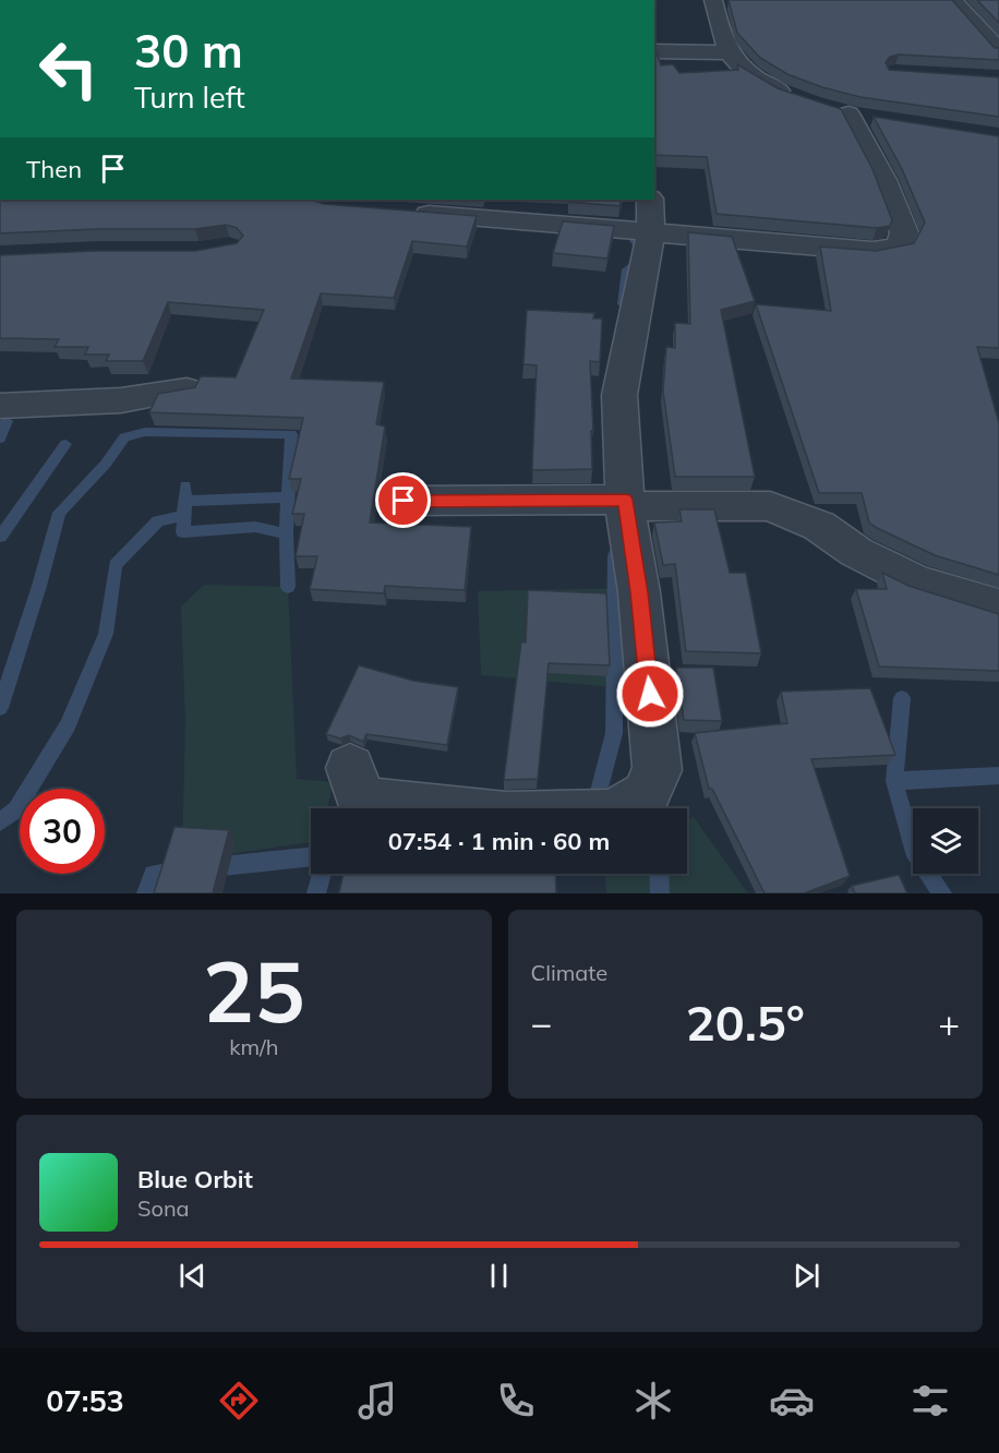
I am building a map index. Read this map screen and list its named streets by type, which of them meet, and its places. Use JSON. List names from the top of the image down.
{
  "page": {
    "turn": ["30 m", "Turn left"],
    "then": "Then",
    "limit": "30",
    "trip": "07:54 · 1 min · 60 m",
    "tile": [
      ["25", "km/h"],
      "Climate"
    ],
    "heat": ["−", "20.5°", "+"],
    "song": ["Blue Orbit", "Sona"],
    "tabs": "07:53"
  }
}
